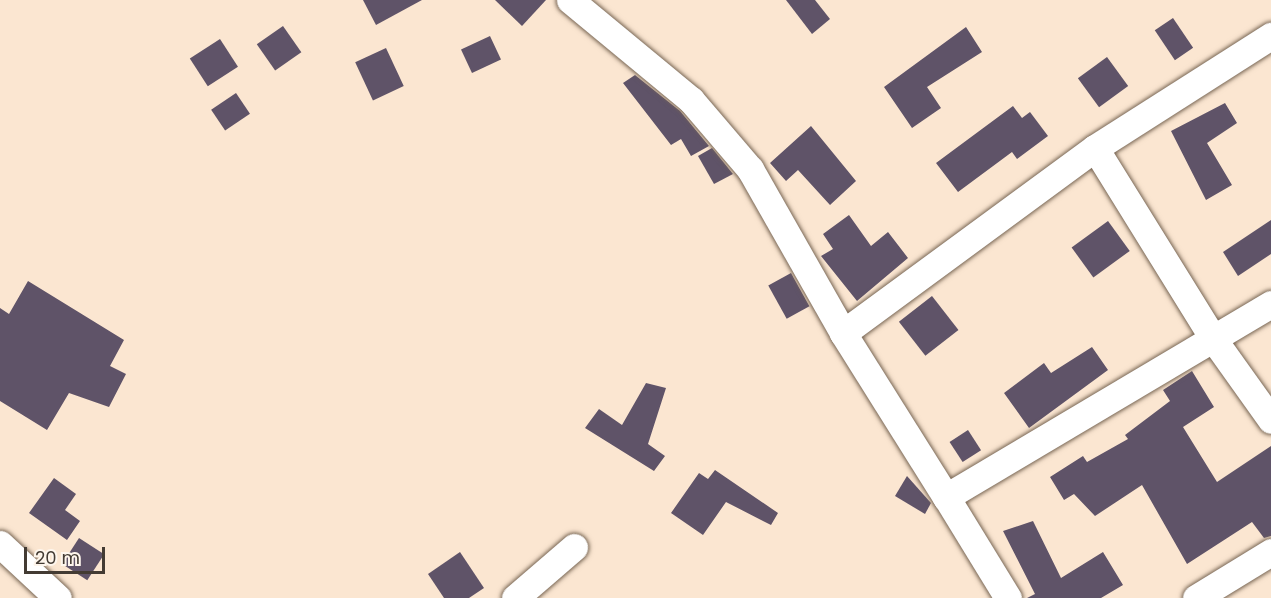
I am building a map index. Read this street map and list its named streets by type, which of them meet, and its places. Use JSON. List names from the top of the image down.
{
  "scale_bar": "20 m"
}
